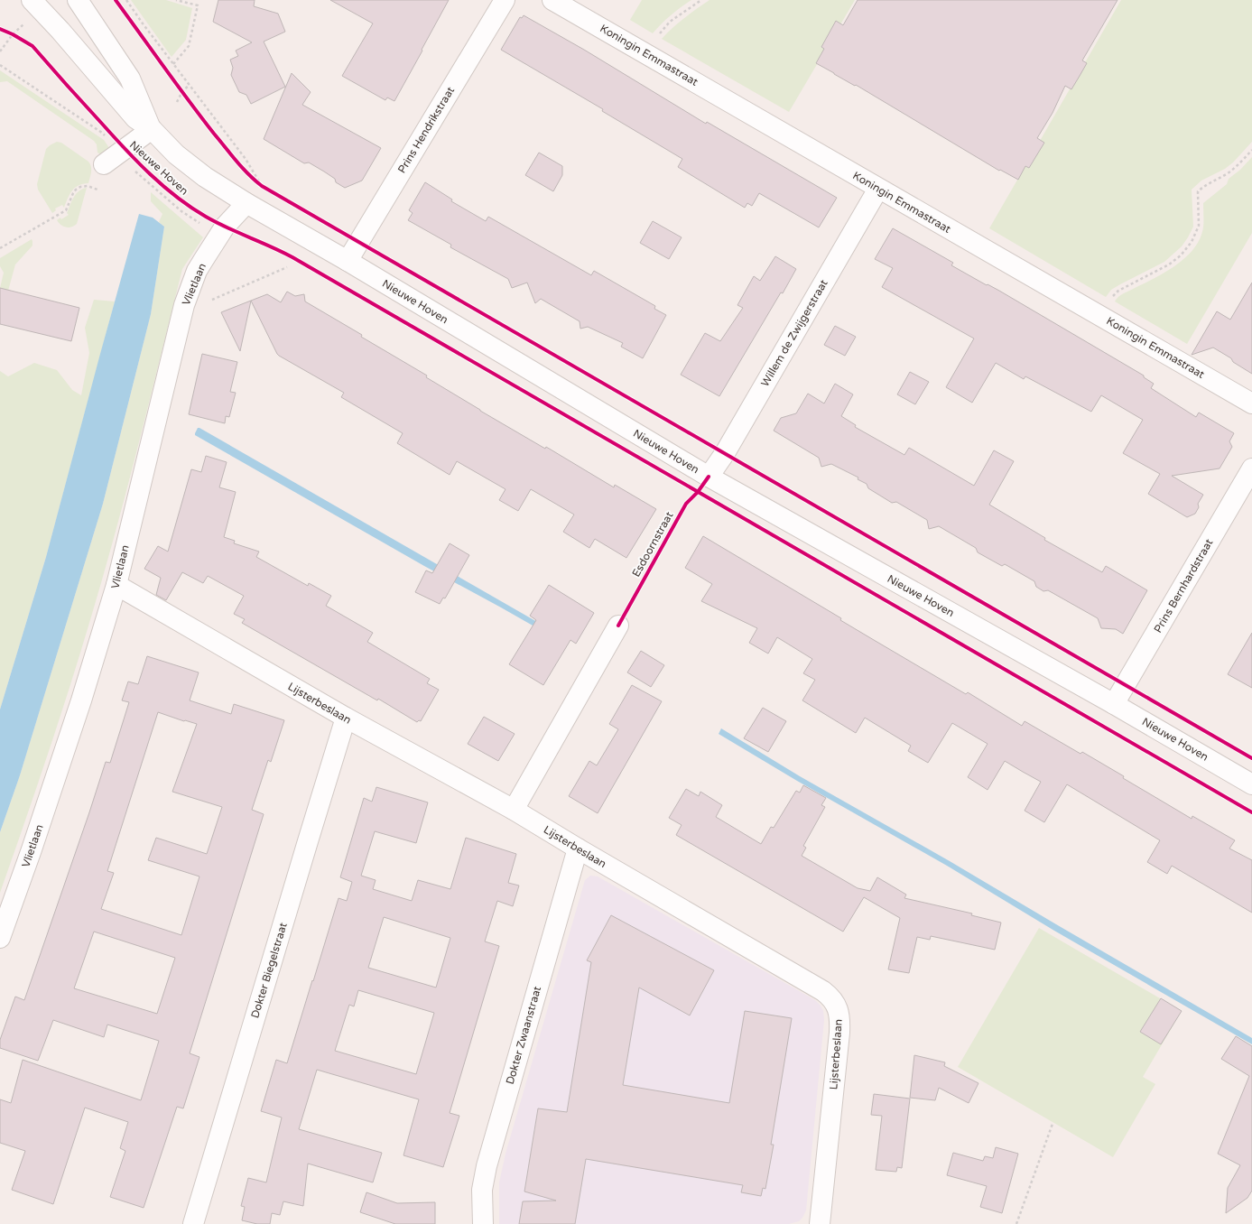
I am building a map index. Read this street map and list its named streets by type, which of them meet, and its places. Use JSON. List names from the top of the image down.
{
  "streets": {
    "street": [
      "Koningin Emmastraat",
      "Prins Hendrikstraat",
      "Nieuwe Hoven",
      "Vlietlaan",
      "Willem de Zwijgerstraat",
      "Prins Bernhardstraat",
      "Lijsterbeslaan",
      "Dokter Biegelstraat",
      "Dokter Zwaanstraat"
    ],
    "cycle path": ["Esdoornstraat"]
  },
  "crossings": [
    ["Koningin Emmastraat", "Willem de Zwijgerstraat"],
    ["Prins Hendrikstraat", "Nieuwe Hoven"],
    ["Nieuwe Hoven", "Vlietlaan"],
    ["Nieuwe Hoven", "Willem de Zwijgerstraat"],
    ["Nieuwe Hoven", "Prins Bernhardstraat"],
    ["Vlietlaan", "Lijsterbeslaan"],
    ["Lijsterbeslaan", "Dokter Biegelstraat"],
    ["Lijsterbeslaan", "Dokter Zwaanstraat"]
  ]
}
